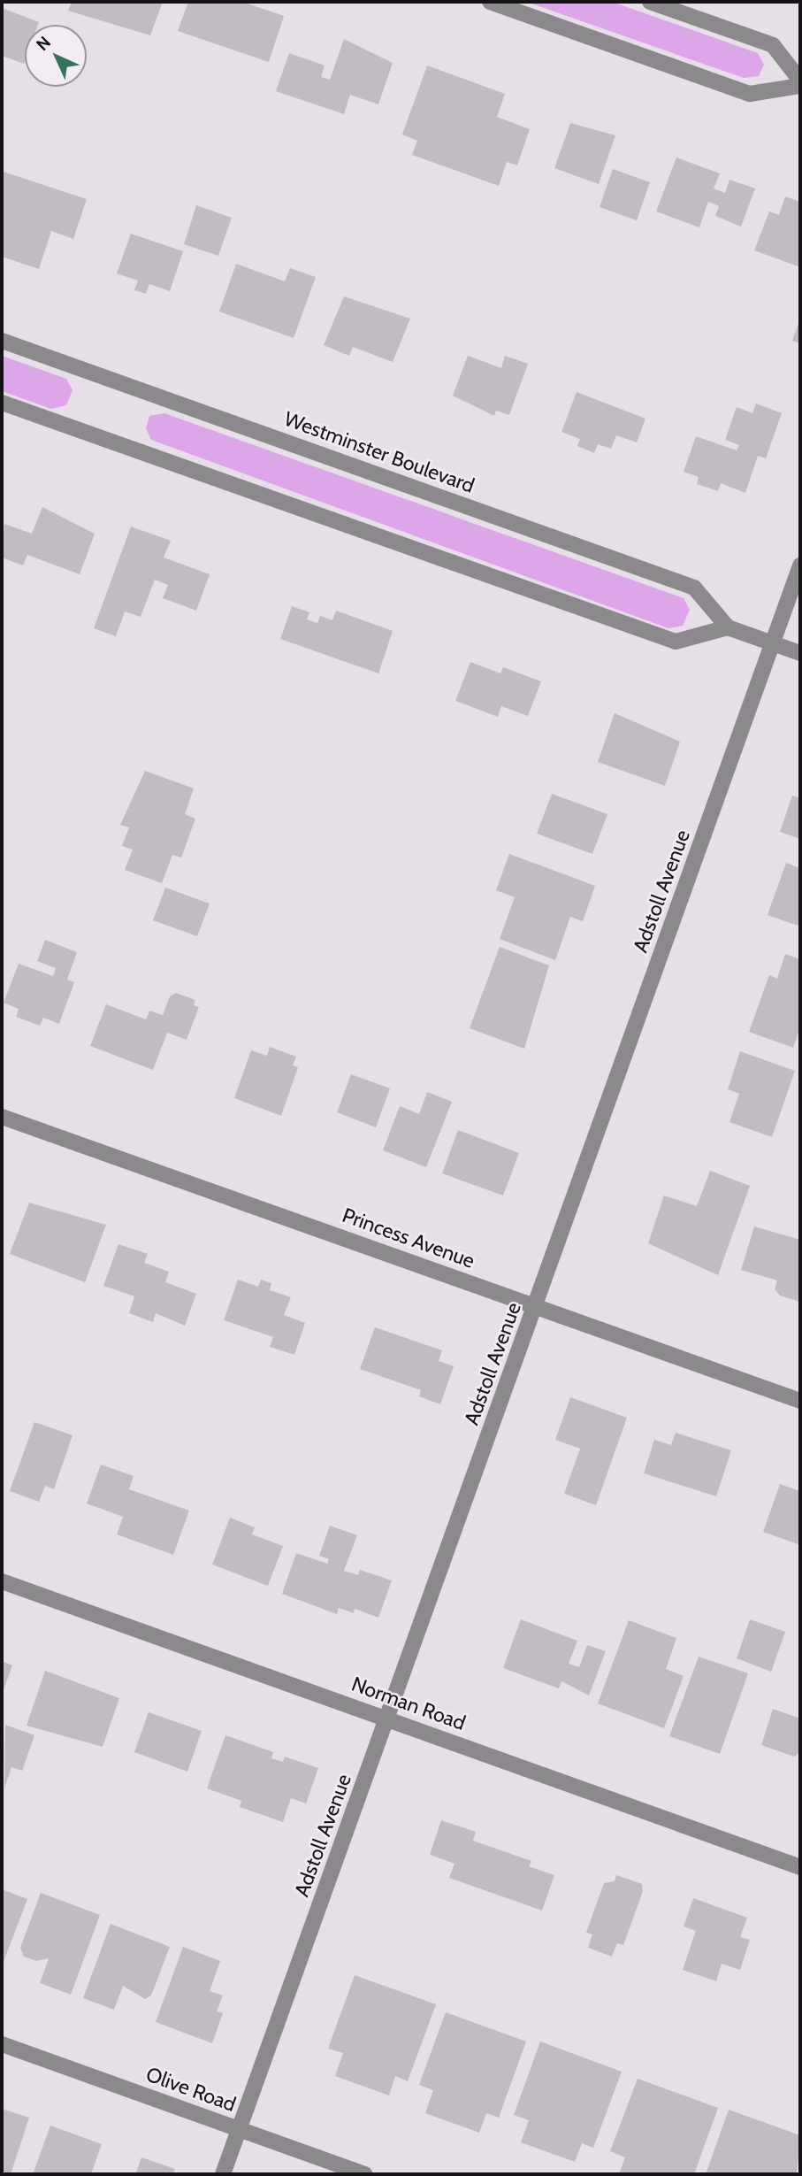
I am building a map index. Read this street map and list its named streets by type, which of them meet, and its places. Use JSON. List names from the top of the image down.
{
  "streets": {
    "street": [
      "Westminster Boulevard",
      "Adstoll Avenue",
      "Princess Avenue",
      "Norman Road",
      "Olive Road"
    ]
  },
  "crossings": [
    ["Adstoll Avenue", "Princess Avenue"],
    ["Adstoll Avenue", "Norman Road"],
    ["Adstoll Avenue", "Olive Road"]
  ],
  "north": "top left"
}
